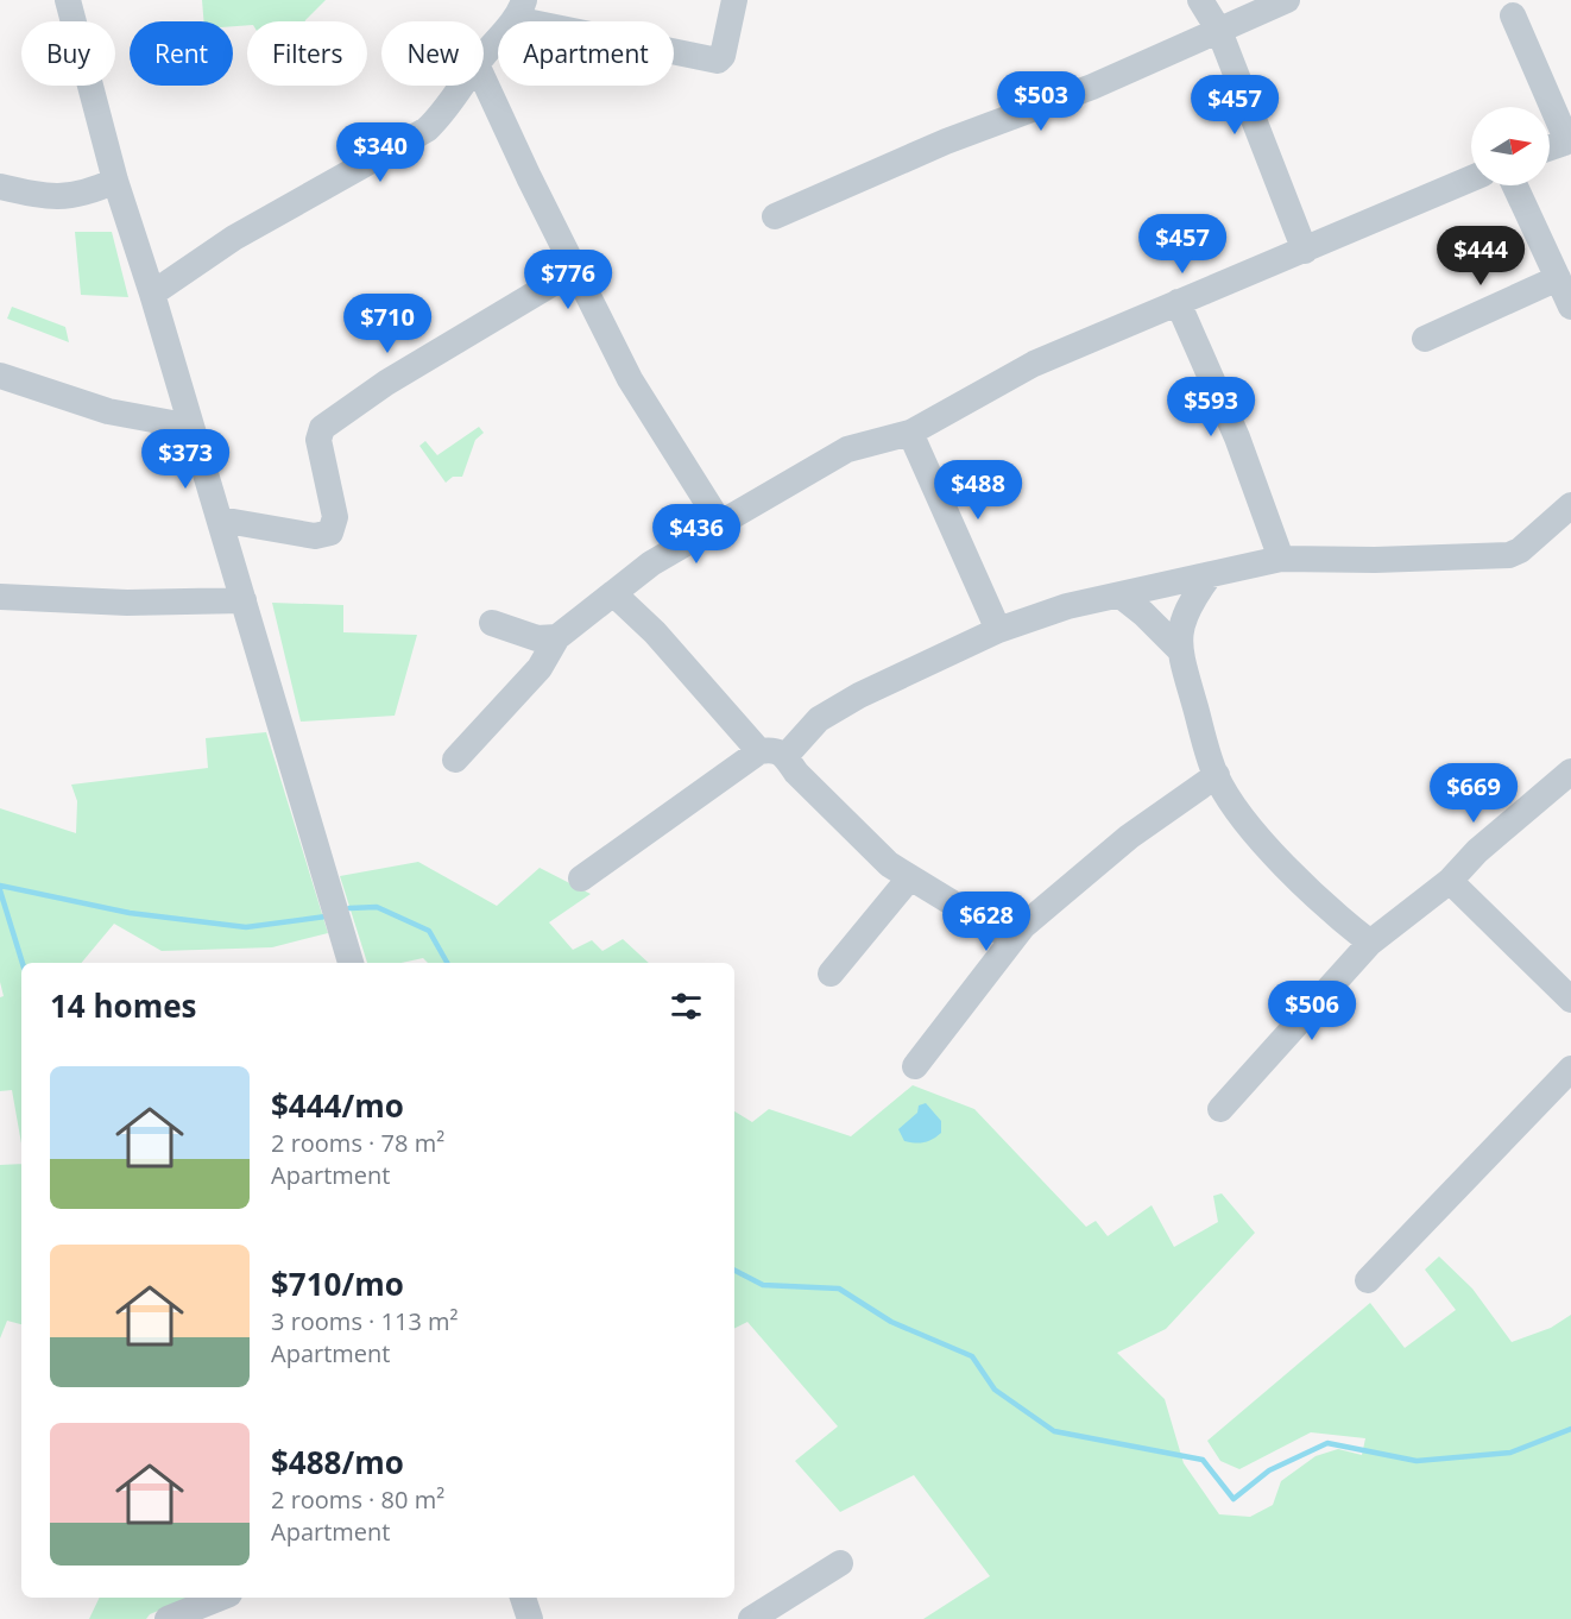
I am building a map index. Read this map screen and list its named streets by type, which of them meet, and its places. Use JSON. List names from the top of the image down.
{
  "north": "right",
  "page": {
    "chip": [
      "Buy",
      "Rent",
      "Filters",
      "New",
      "Apartment"
    ],
    "price": [
      "$503",
      "$457",
      "$340",
      "$457",
      "$444",
      "$776",
      "$710",
      "$593",
      "$373",
      "$488",
      "$436",
      "$669",
      "$628",
      "$506"
    ],
    "heading": "14 homes",
    "list": [
      {
        "name": "$444/mo",
        "note": "2 rooms · 78 m² · Apartment"
      },
      {
        "name": "$710/mo",
        "note": "3 rooms · 113 m² · Apartment"
      },
      {
        "name": "$488/mo",
        "note": "2 rooms · 80 m² · Apartment"
      }
    ]
  }
}
